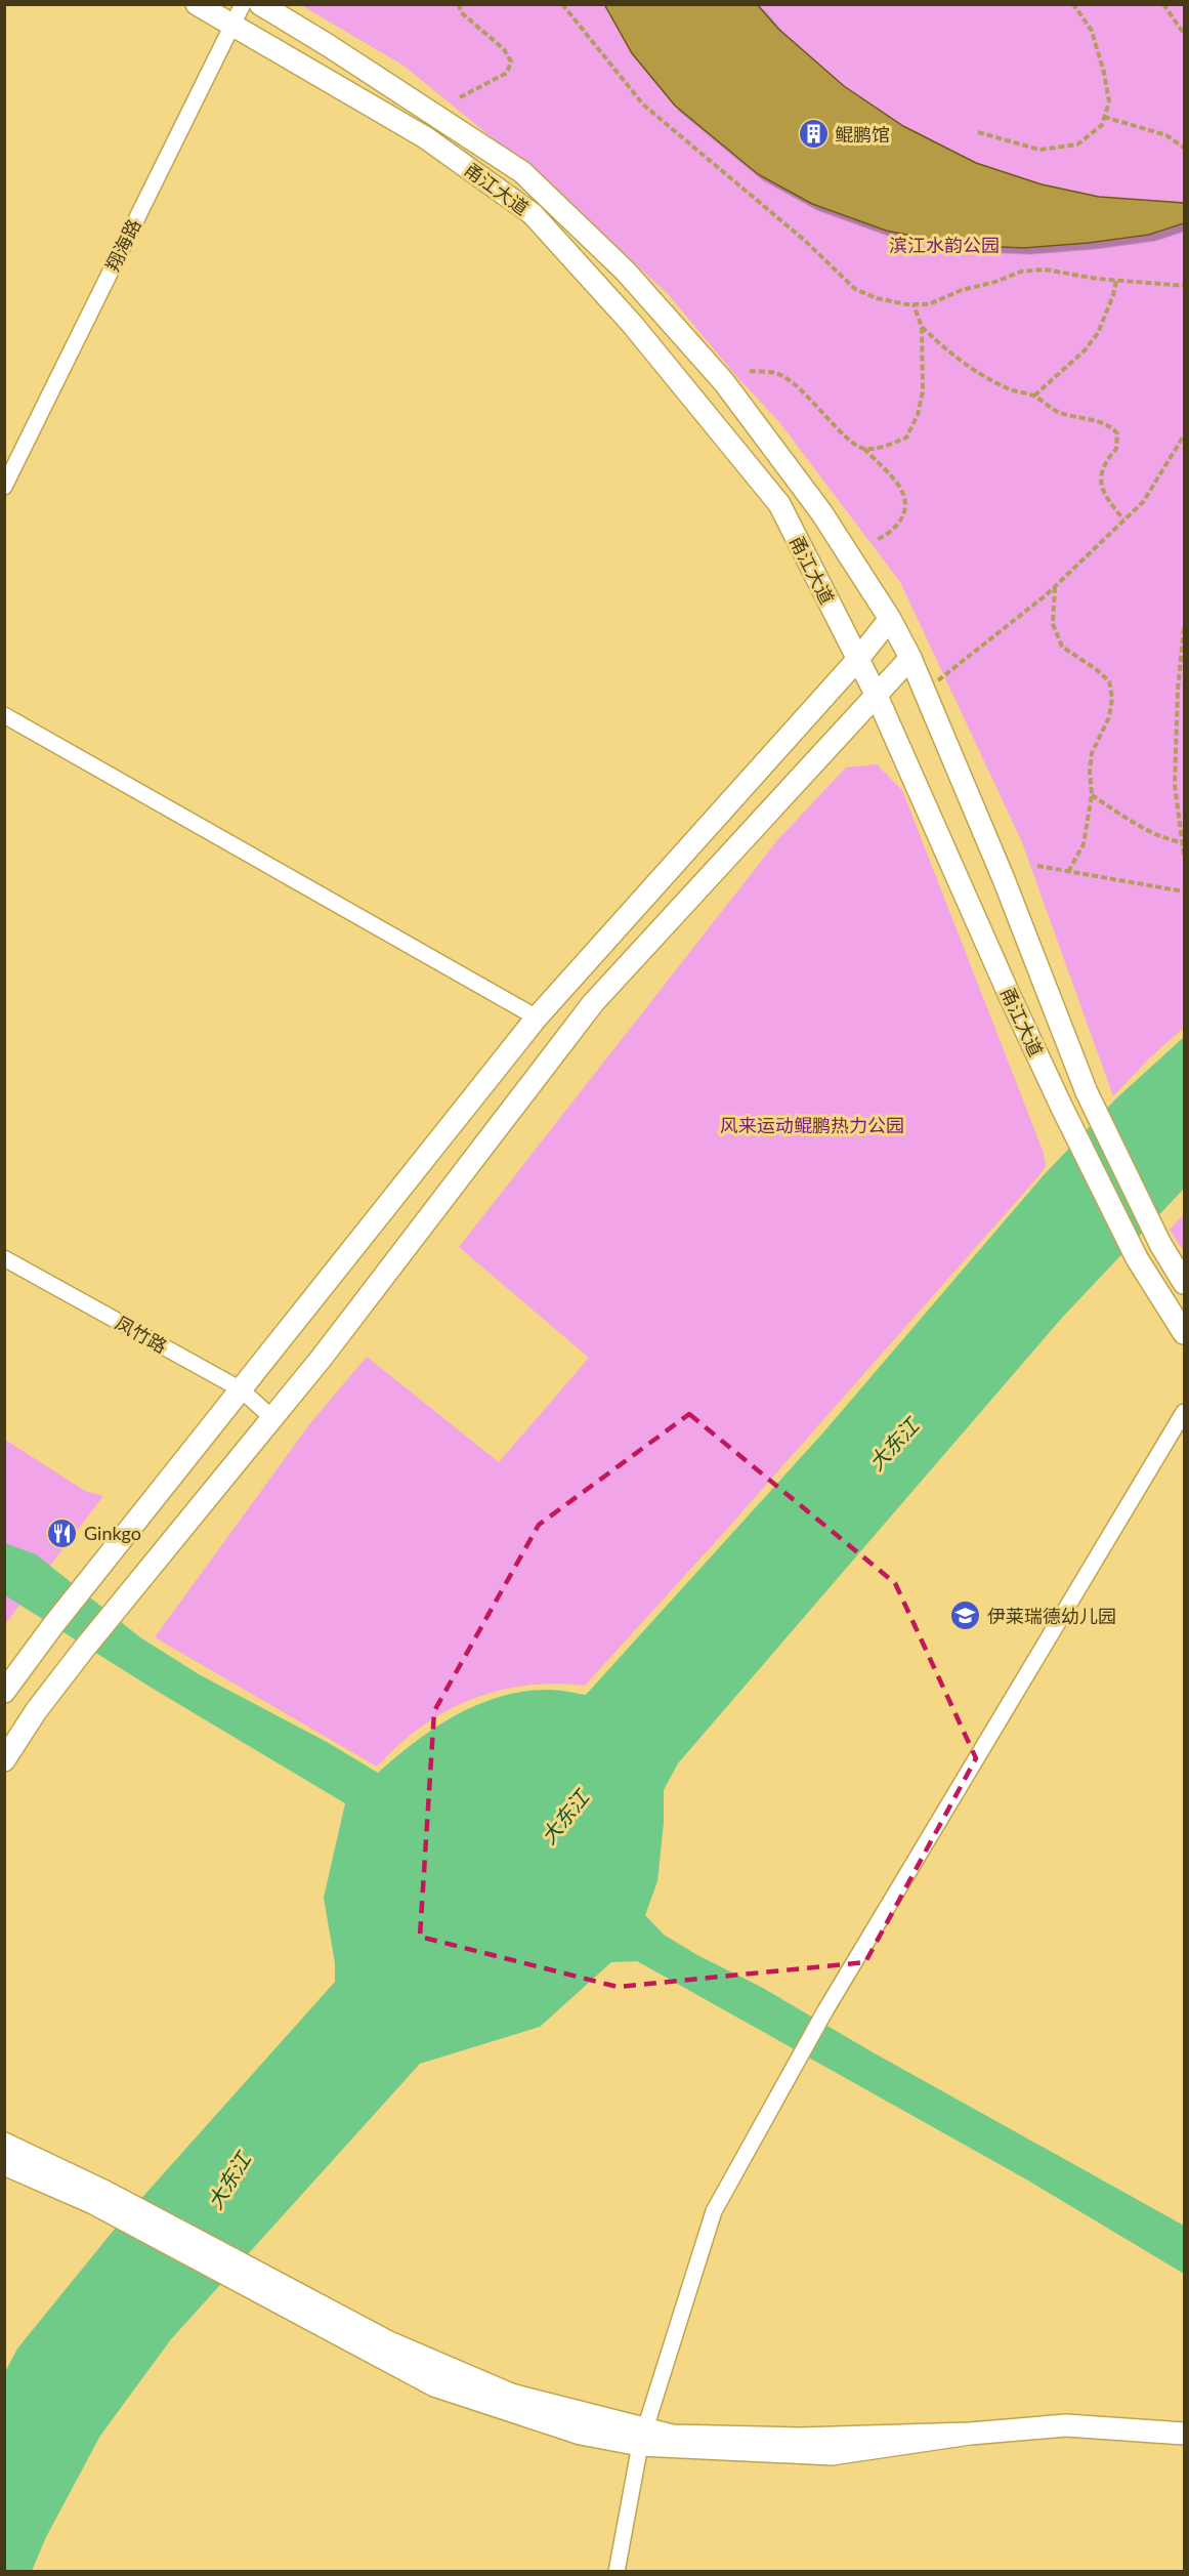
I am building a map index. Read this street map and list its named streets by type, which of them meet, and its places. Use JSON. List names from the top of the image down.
{
  "streets": {
    "street": ["甬江大道", "翔海路", "凤竹路"]
  },
  "crossings": [
    ["甬江大道", "翔海路"]
  ],
  "water": ["大东江"],
  "parks": ["滨江水韵公园", "风来运动鲲鹏热力公园"],
  "places": {
    "building": ["鲲鹏馆"],
    "restaurant": ["Ginkgo"],
    "school or university": ["伊莱瑞德幼儿园"]
  }
}
